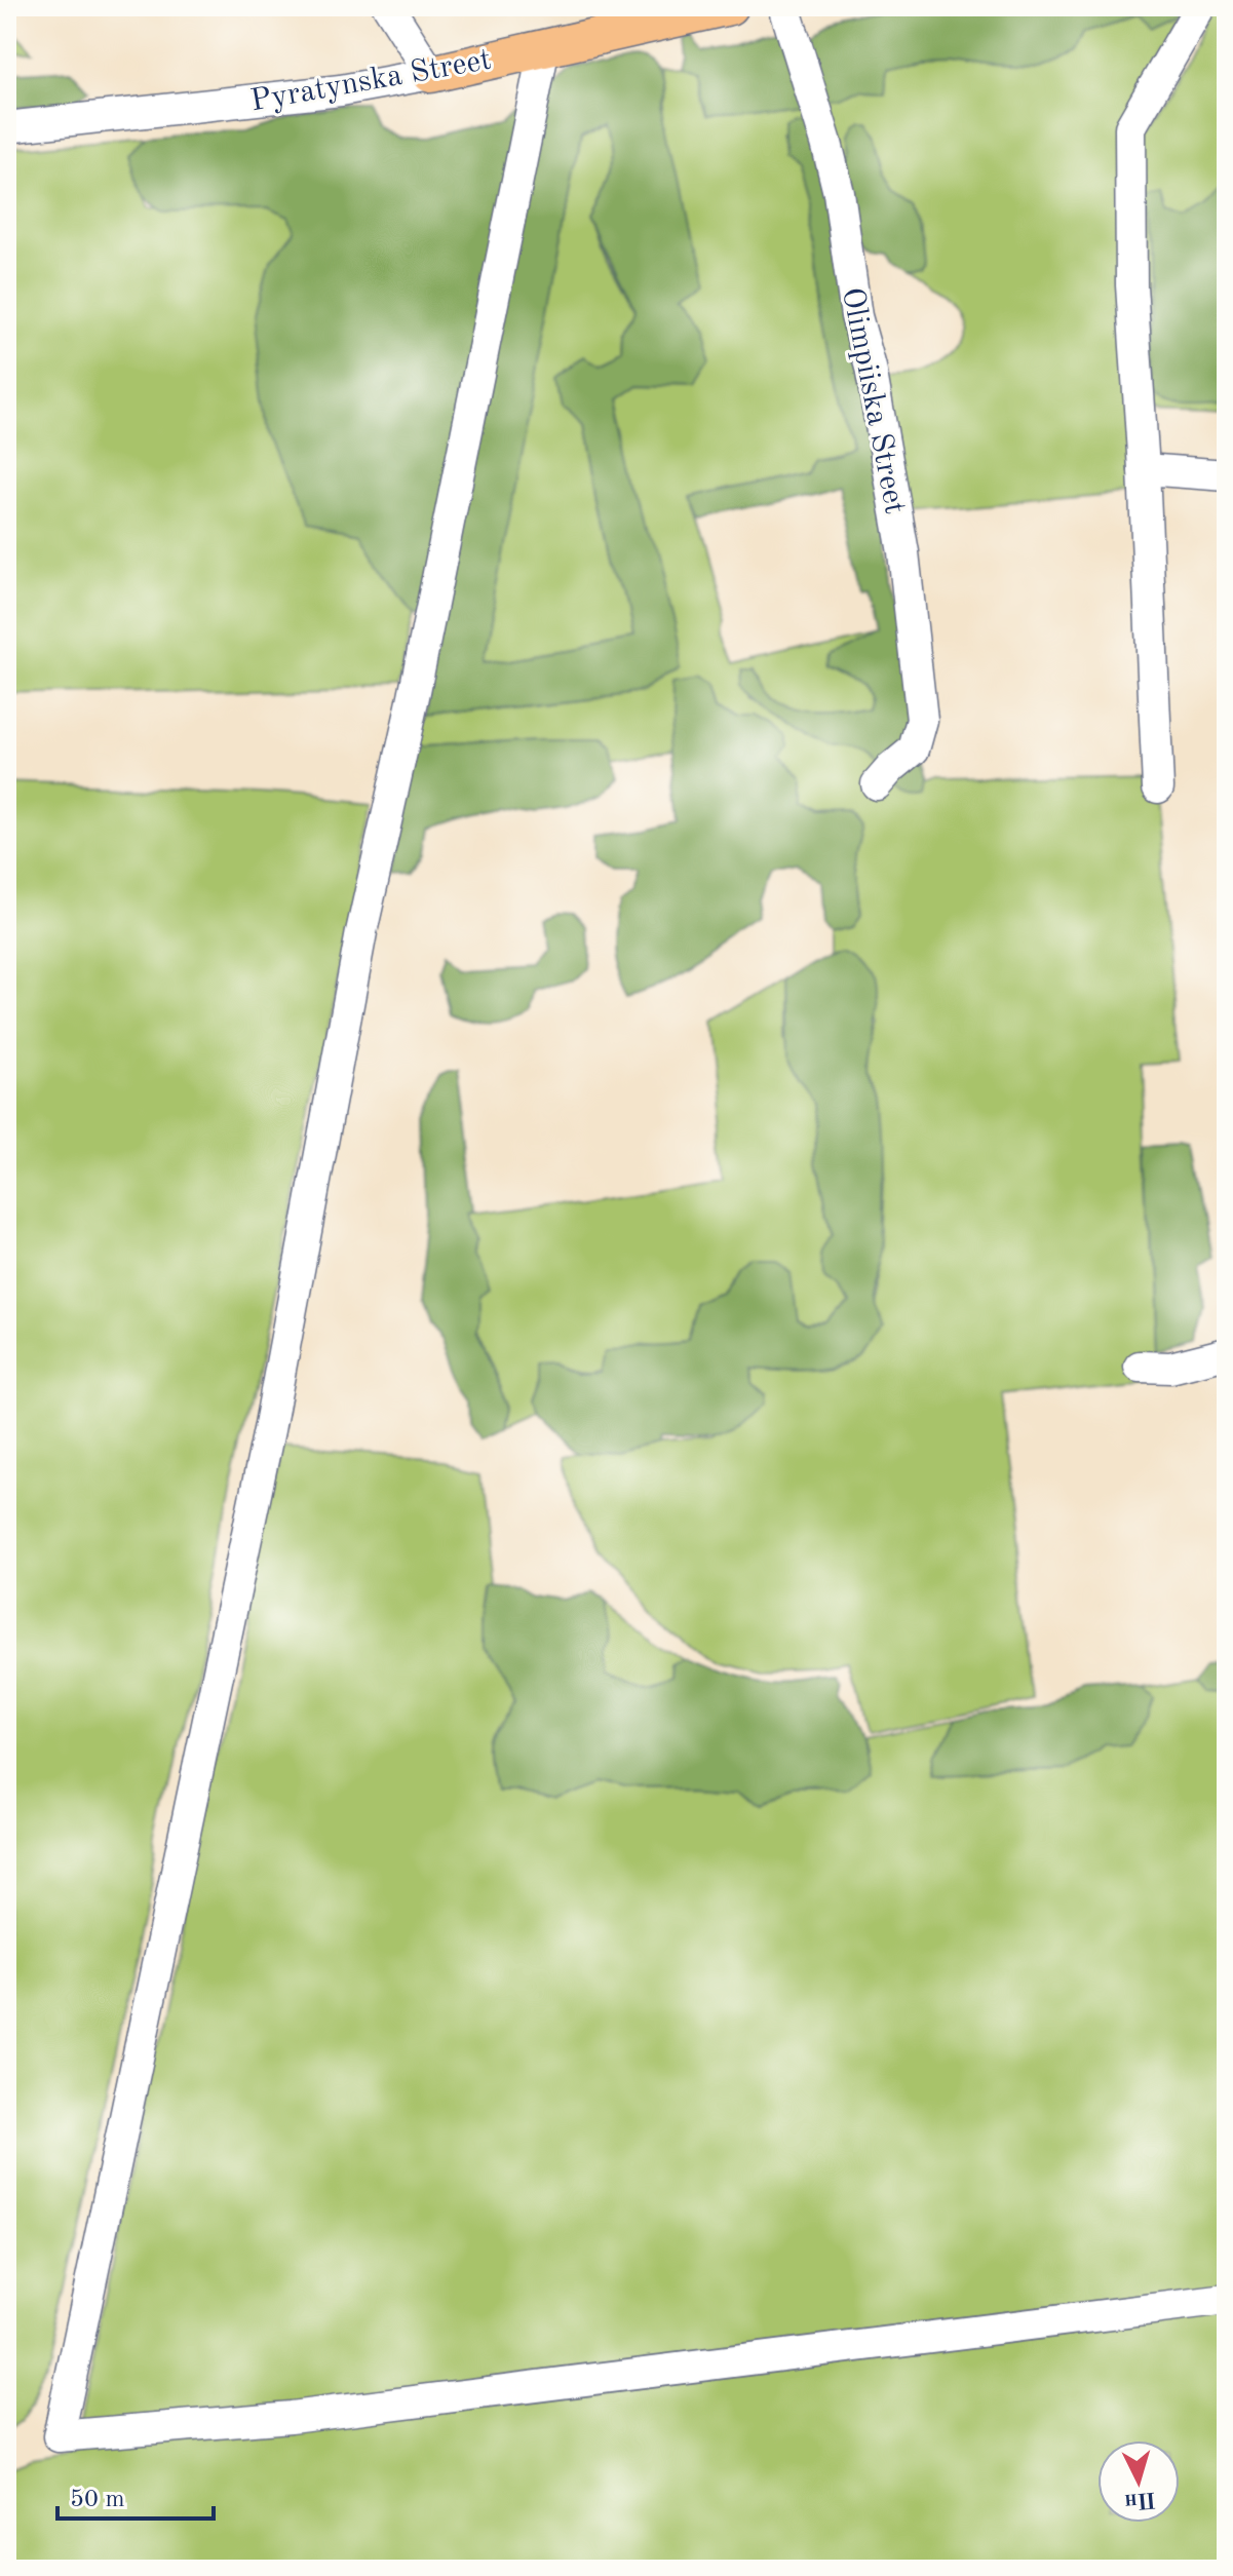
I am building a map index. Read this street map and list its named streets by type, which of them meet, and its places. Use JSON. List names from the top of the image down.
{
  "streets": {
    "main road": ["Pyratynska Street"],
    "street": ["Olimpiiska Street"]
  },
  "scale_bar": "50 m",
  "north": "bottom"
}
